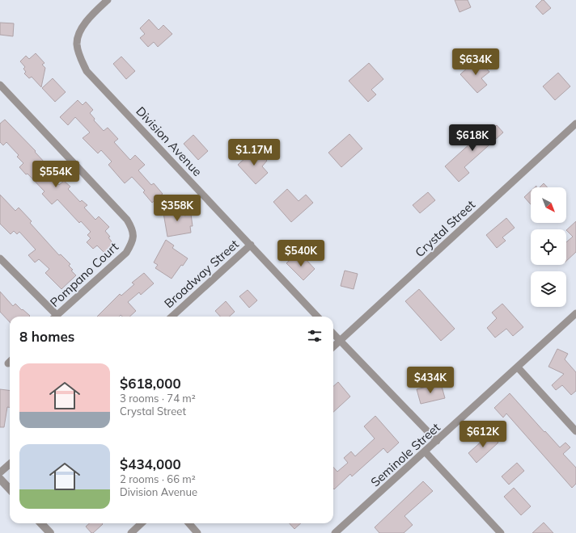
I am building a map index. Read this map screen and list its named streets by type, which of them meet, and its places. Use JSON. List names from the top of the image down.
{
  "streets": {
    "street": [
      "Division Avenue",
      "Crystal Street",
      "Broadway Street",
      "Pompano Court",
      "Seminole Street"
    ]
  },
  "crossings": [
    ["Division Avenue", "Broadway Street"]
  ],
  "north": "bottom right",
  "page": {
    "price": [
      "$634K",
      "$618K",
      "$1.17M",
      "$554K",
      "$358K",
      "$540K",
      "$434K",
      "$612K"
    ],
    "heading": "8 homes",
    "list": [
      {
        "name": "$618,000",
        "note": "3 rooms · 74 m² · Crystal Street"
      },
      {
        "name": "$434,000",
        "note": "2 rooms · 66 m² · Division Avenue"
      }
    ]
  }
}
